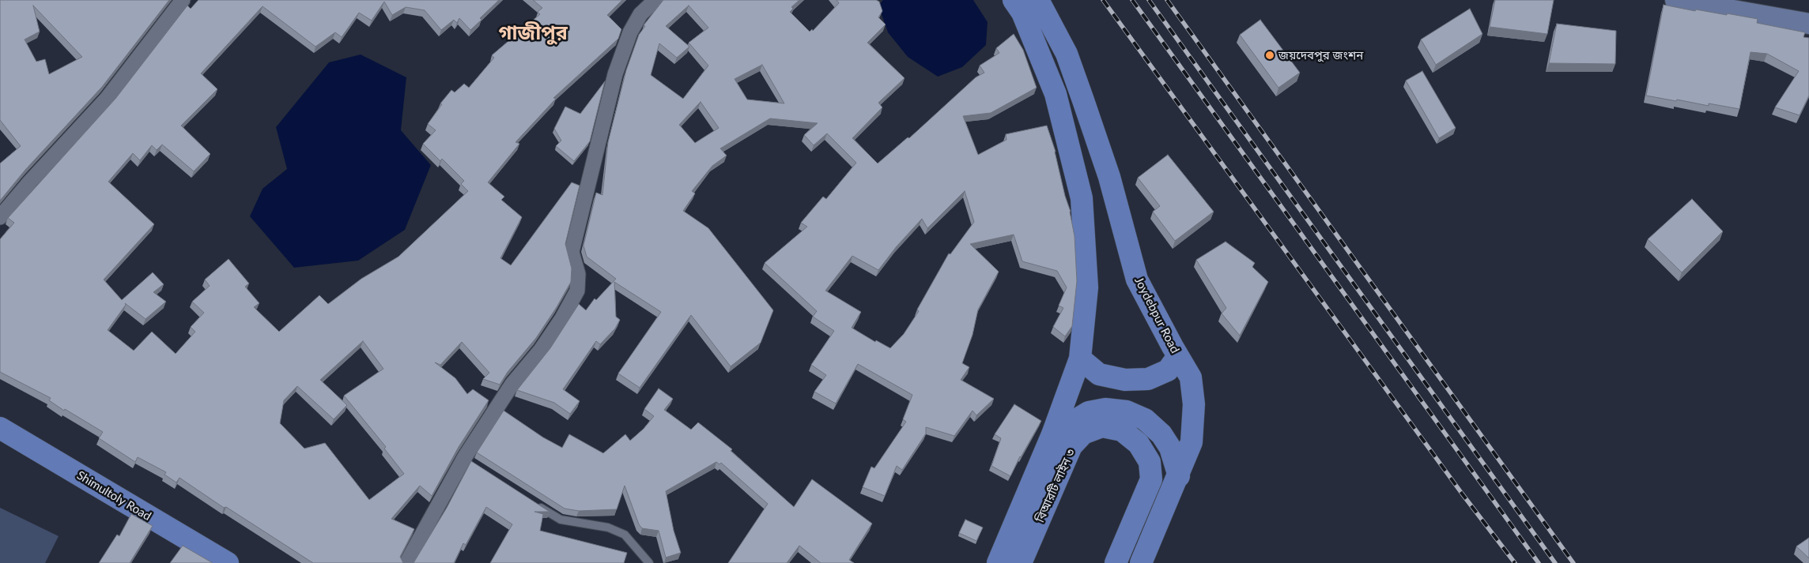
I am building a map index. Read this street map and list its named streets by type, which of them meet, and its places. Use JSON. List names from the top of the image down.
{
  "streets": {
    "main road": ["Joydebpur Road", "বিআরটি লাইন ৩", "Shimultoly Road"]
  },
  "districts": ["গাজীপুর"],
  "places": ["জয়দেবপুর জংশন"]
}
